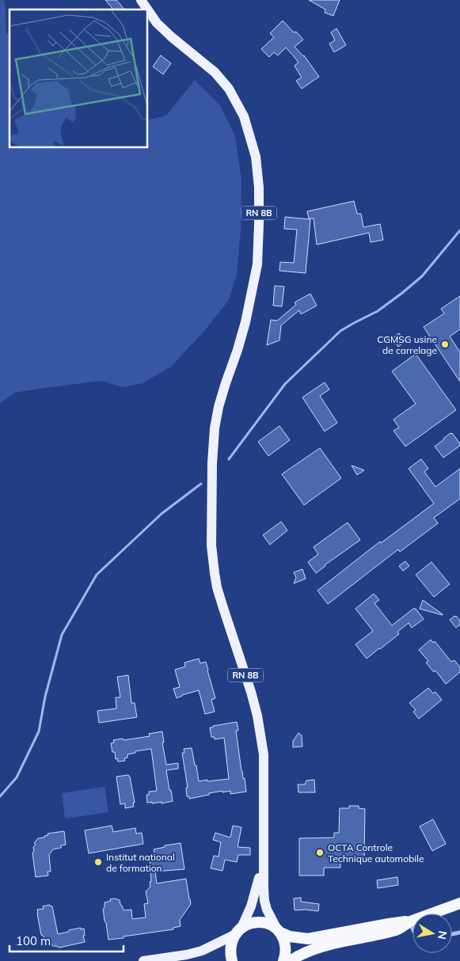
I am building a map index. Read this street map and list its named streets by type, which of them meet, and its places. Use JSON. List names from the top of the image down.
{
  "streets": {
    "main road": ["RN 8B"]
  },
  "places": ["CGMSG usine de carrelage", "OCTA Controle Technique automobile", "Institut national de formation"],
  "scale_bar": "100 m",
  "north": "right"
}
